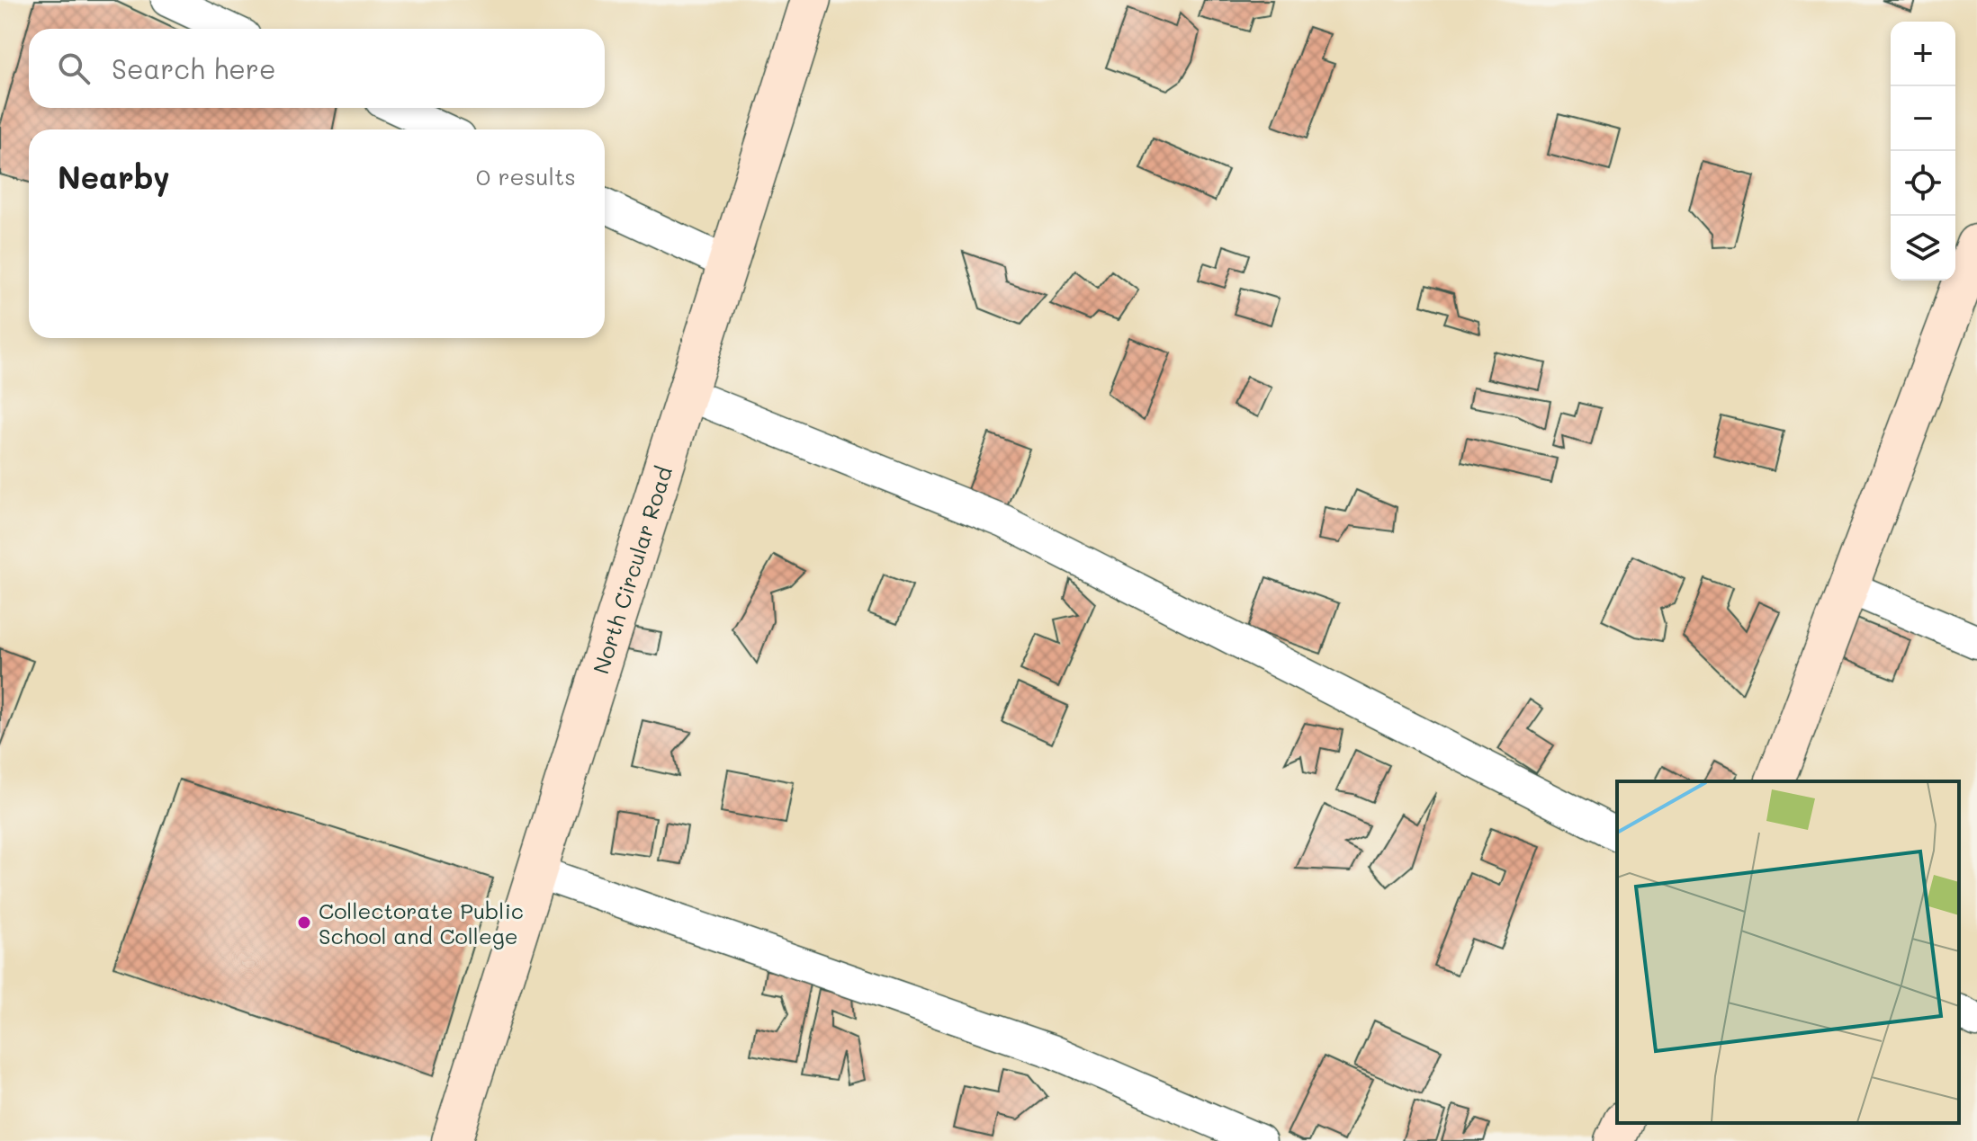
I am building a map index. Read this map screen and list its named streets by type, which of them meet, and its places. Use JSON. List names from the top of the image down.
{
  "streets": {
    "street": ["North Circular Road"]
  },
  "places": ["Collectorate Public School and College"],
  "page": {
    "map_buttons": ["+", "−"],
    "search": "Search here",
    "heading": ["Nearby", "0 results"]
  }
}
